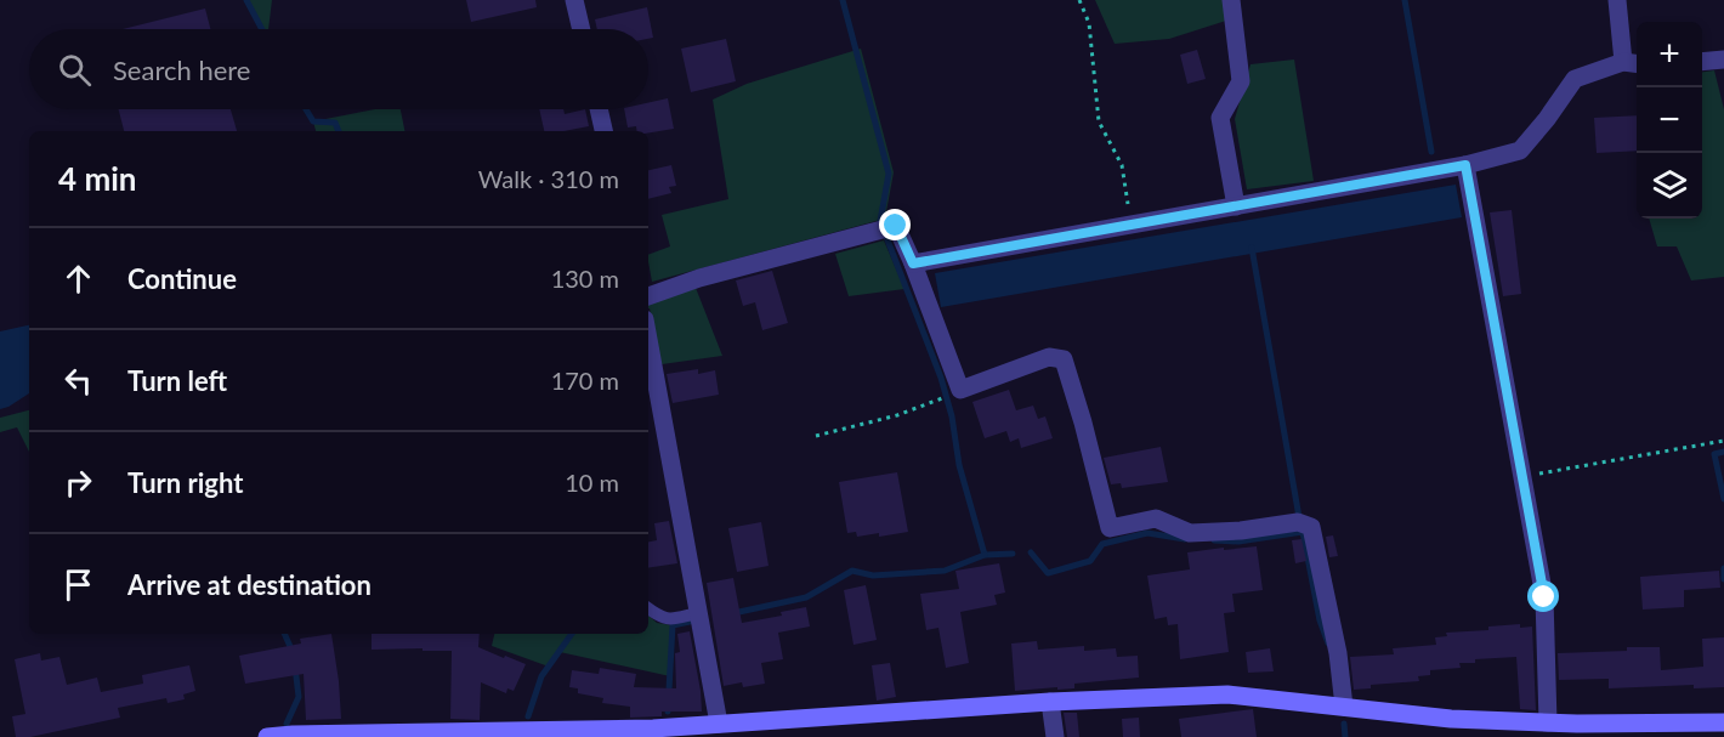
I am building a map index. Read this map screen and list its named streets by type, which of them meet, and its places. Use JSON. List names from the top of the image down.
{
  "page": {
    "map_buttons": ["+", "−"],
    "search": "Search here",
    "heading": ["4 min", "Walk · 310 m"],
    "list": [
      ["Continue", "130 m"],
      ["Turn left", "170 m"],
      ["Turn right", "10 m"],
      "Arrive at destination"
    ]
  }
}
